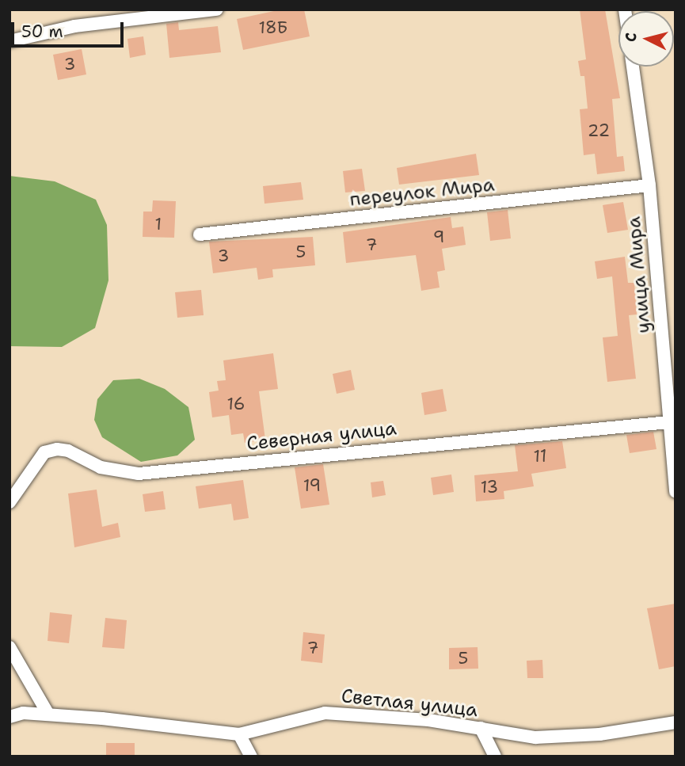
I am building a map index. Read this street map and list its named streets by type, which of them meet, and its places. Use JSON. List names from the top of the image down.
{
  "streets": {
    "street": [
      "переулок Мира",
      "улица Мира",
      "Северная улица",
      "Светлая улица"
    ]
  },
  "crossings": [
    ["переулок Мира", "улица Мира"],
    ["улица Мира", "Северная улица"]
  ],
  "house_numbers": [
    "18Б",
    "3",
    "22",
    "1",
    "9",
    "7",
    "5",
    "3",
    "16",
    "11",
    "19",
    "13",
    "7",
    "5"
  ],
  "scale_bar": "50 m",
  "north": "left"
}
